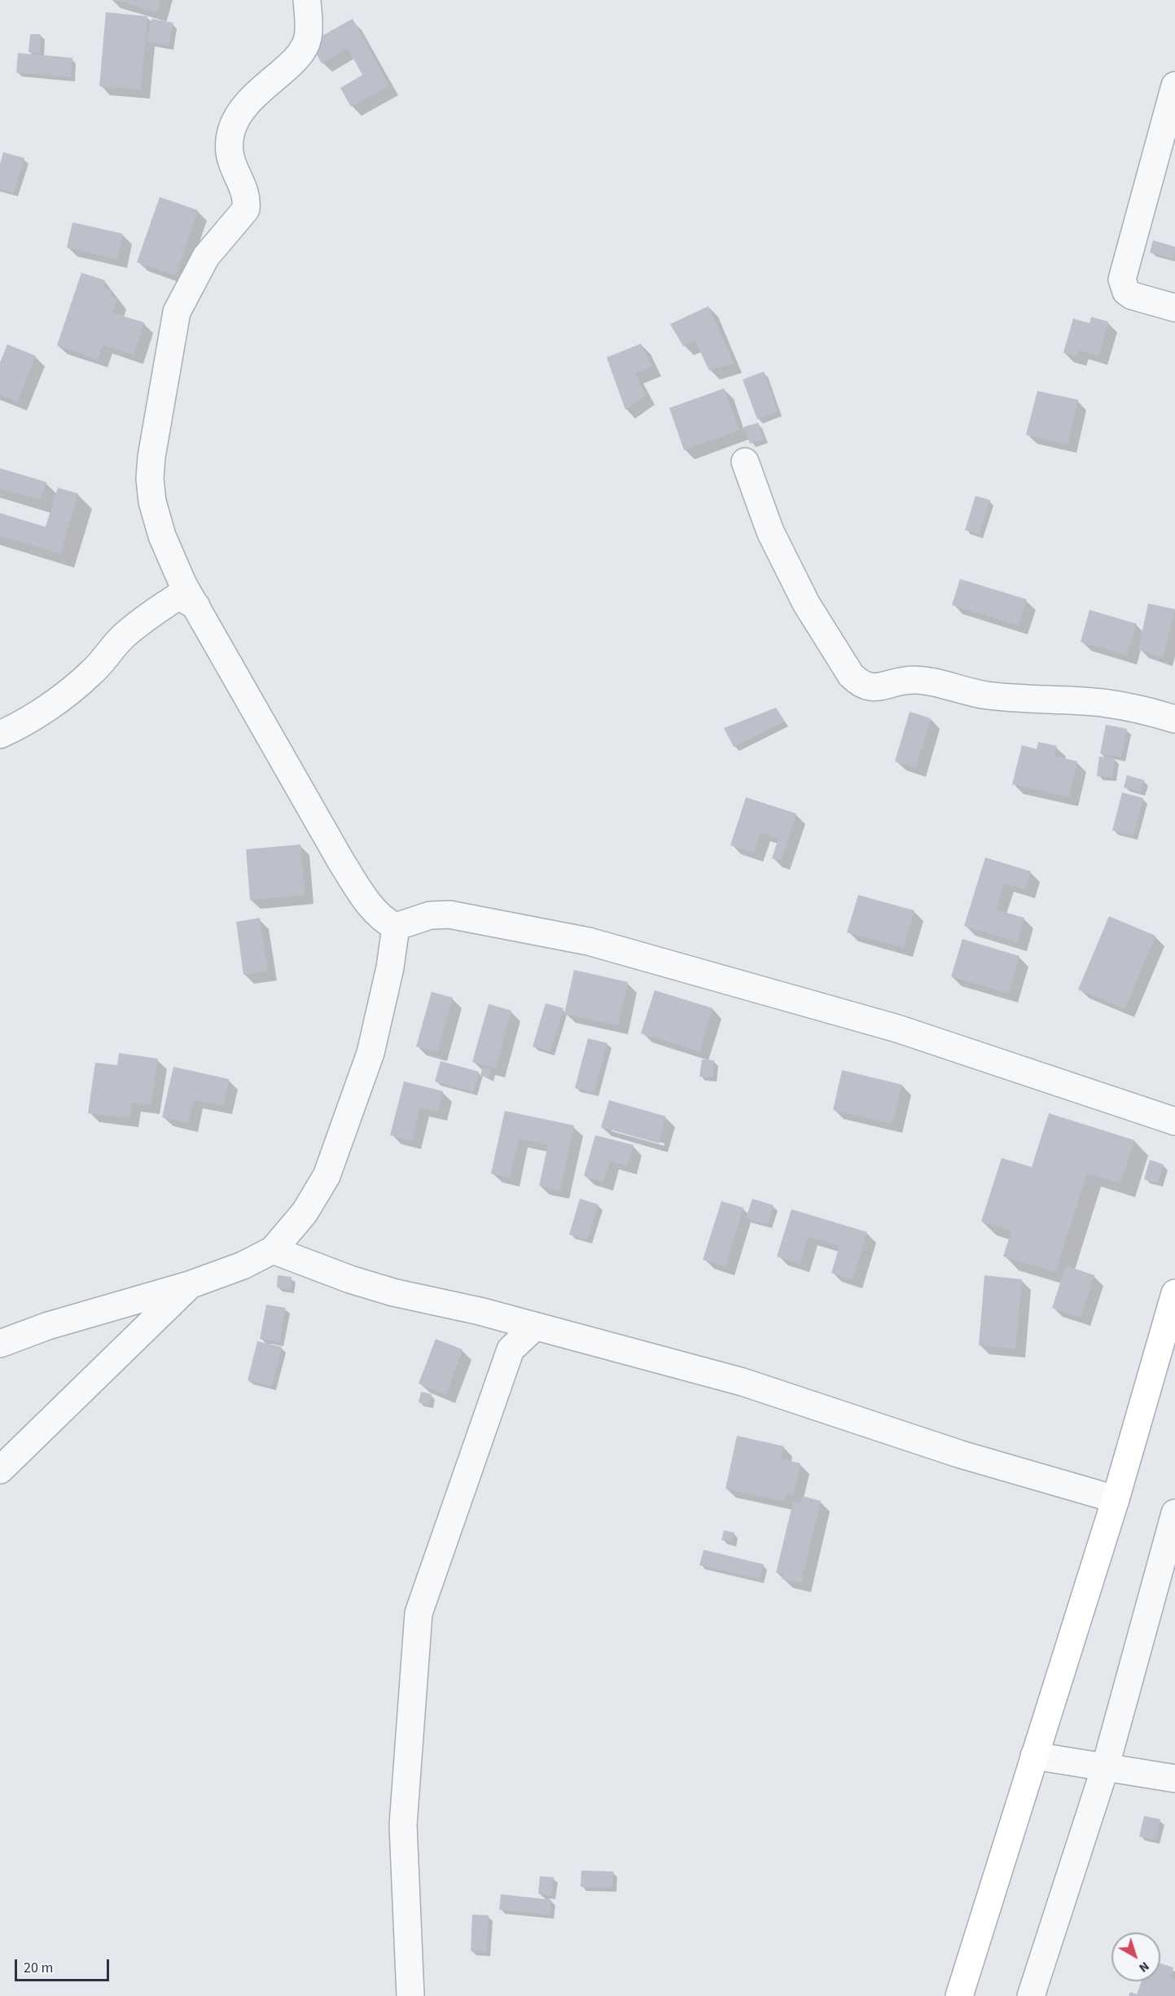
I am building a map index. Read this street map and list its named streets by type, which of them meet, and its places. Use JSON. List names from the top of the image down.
{
  "scale_bar": "20 m",
  "north": "bottom right"
}
